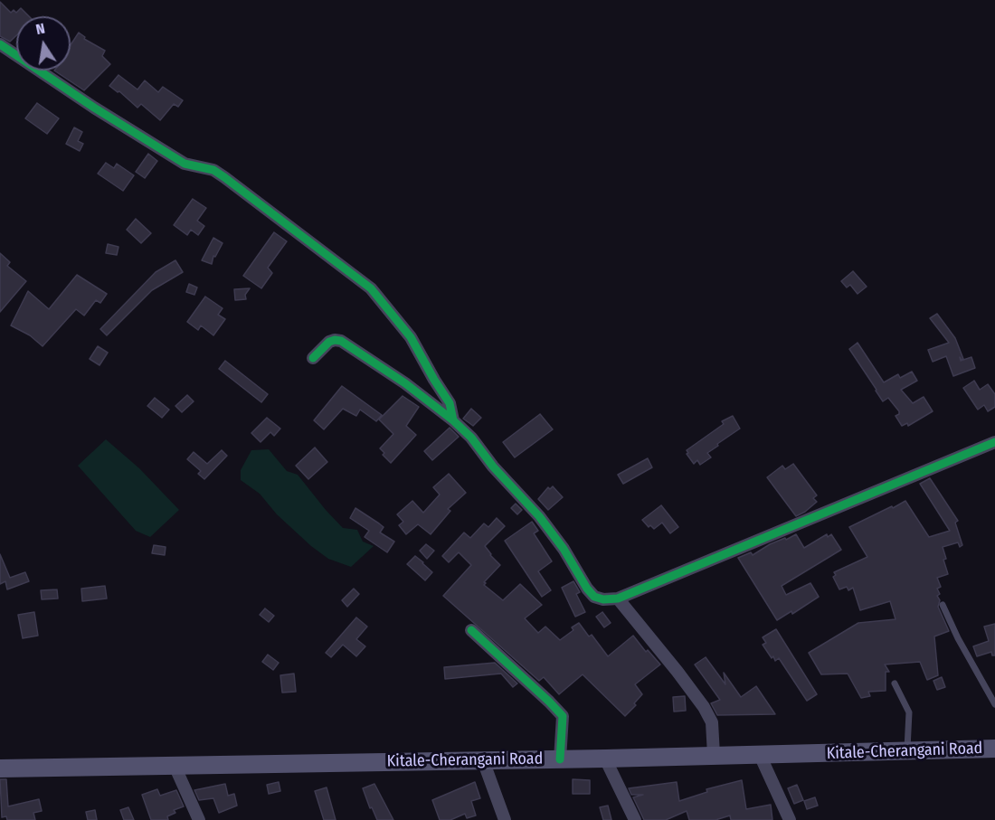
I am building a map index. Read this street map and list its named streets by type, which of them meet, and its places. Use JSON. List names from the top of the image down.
{
  "streets": {
    "main road": ["Kitale-Cherangani Road"]
  },
  "north": "top"
}
